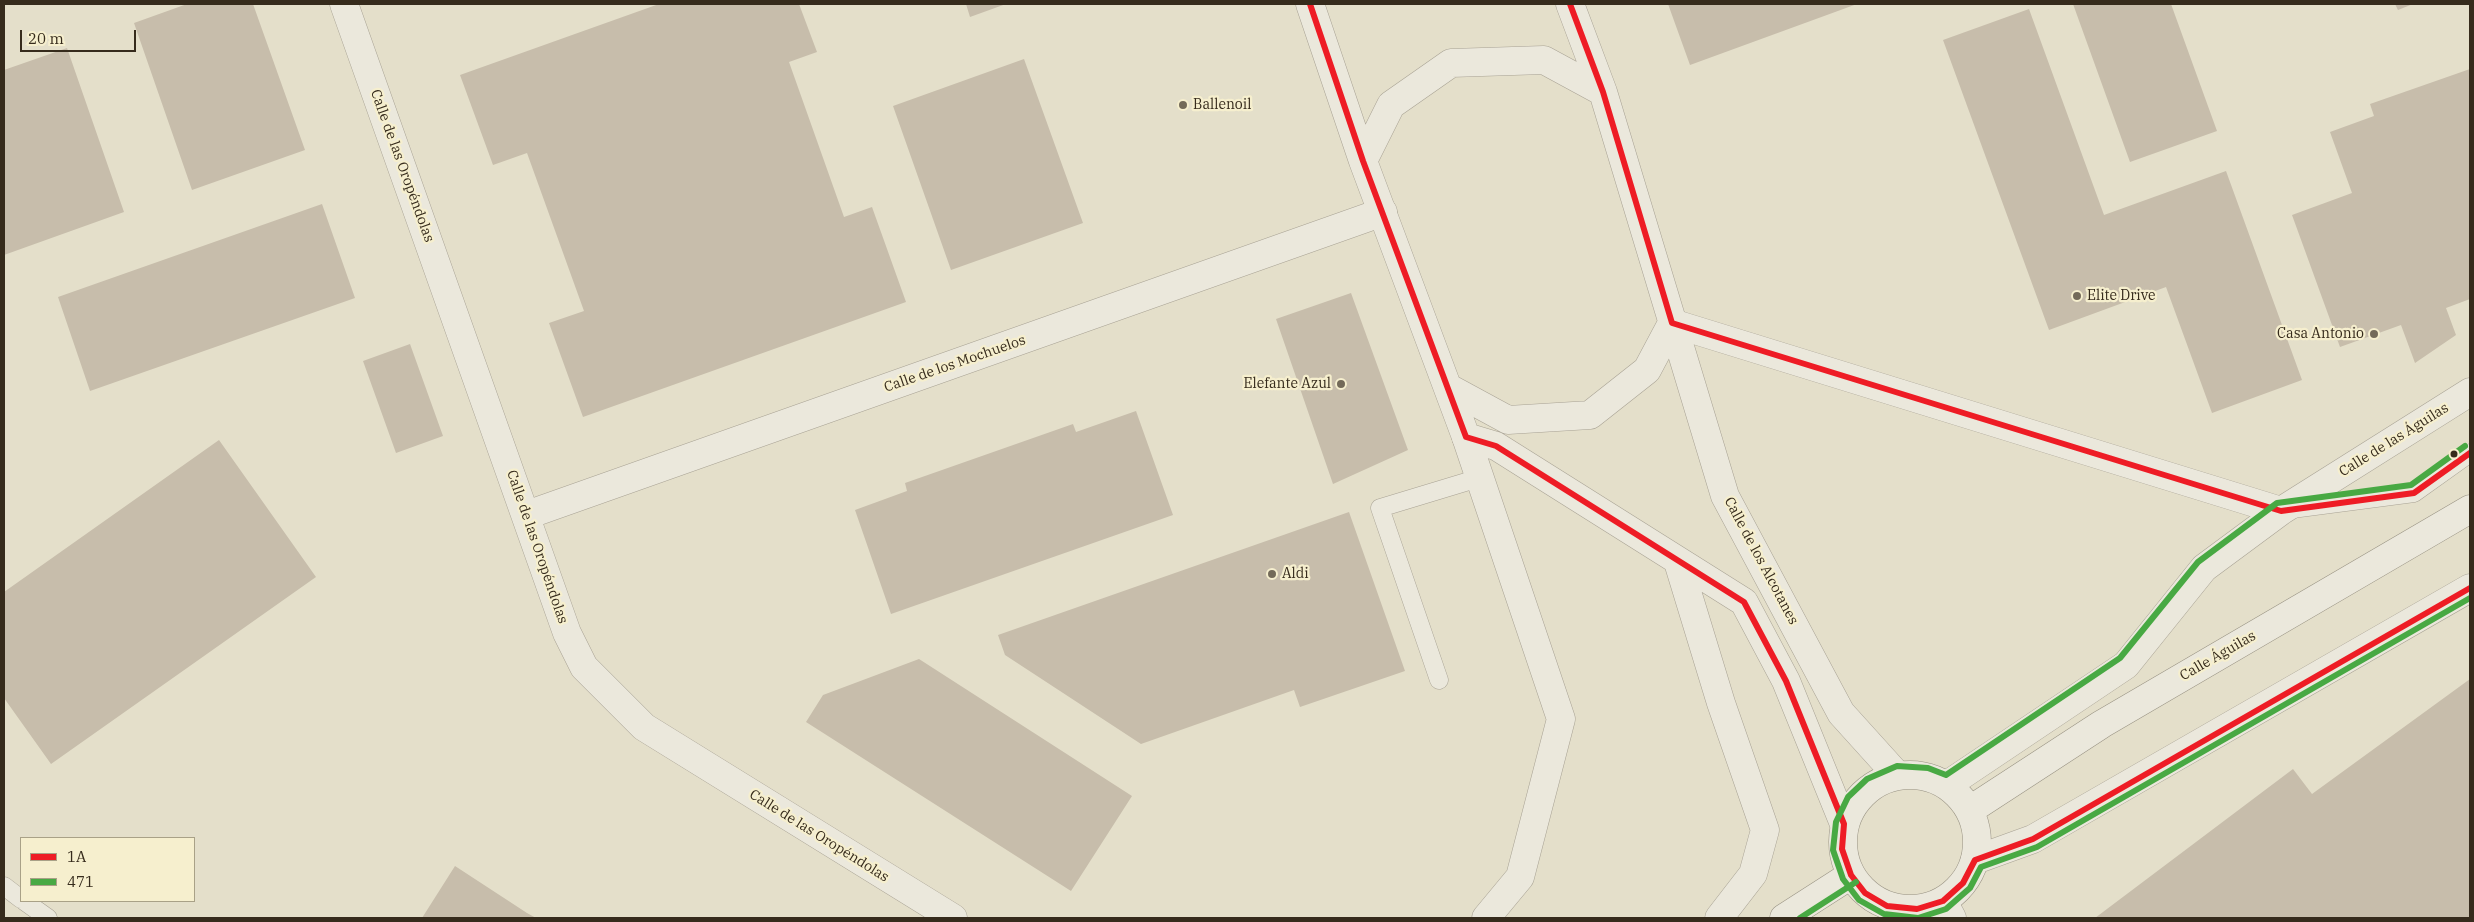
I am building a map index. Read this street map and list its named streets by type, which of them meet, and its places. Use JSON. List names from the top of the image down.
{
  "streets": {
    "street": [
      "Calle de las Oropéndolas",
      "Calle de los Mochuelos",
      "Calle de las Águilas",
      "Calle de los Alcotanes",
      "Calle Águilas"
    ]
  },
  "crossings": [
    ["Calle de las Oropéndolas", "Calle de los Mochuelos"],
    ["Calle de las Águilas", "Calle de los Alcotanes"],
    ["Calle de las Águilas", "Calle Águilas"],
    ["Calle de los Alcotanes", "Calle Águilas"]
  ],
  "places": [
    "Ballenoil",
    "Elite Drive",
    "Casa Antonio",
    "Elefante Azul",
    "Aldi"
  ],
  "lines": ["transit line 1A", "transit line 471"],
  "legend": ["1A", "471"],
  "scale_bar": "20 m"
}
